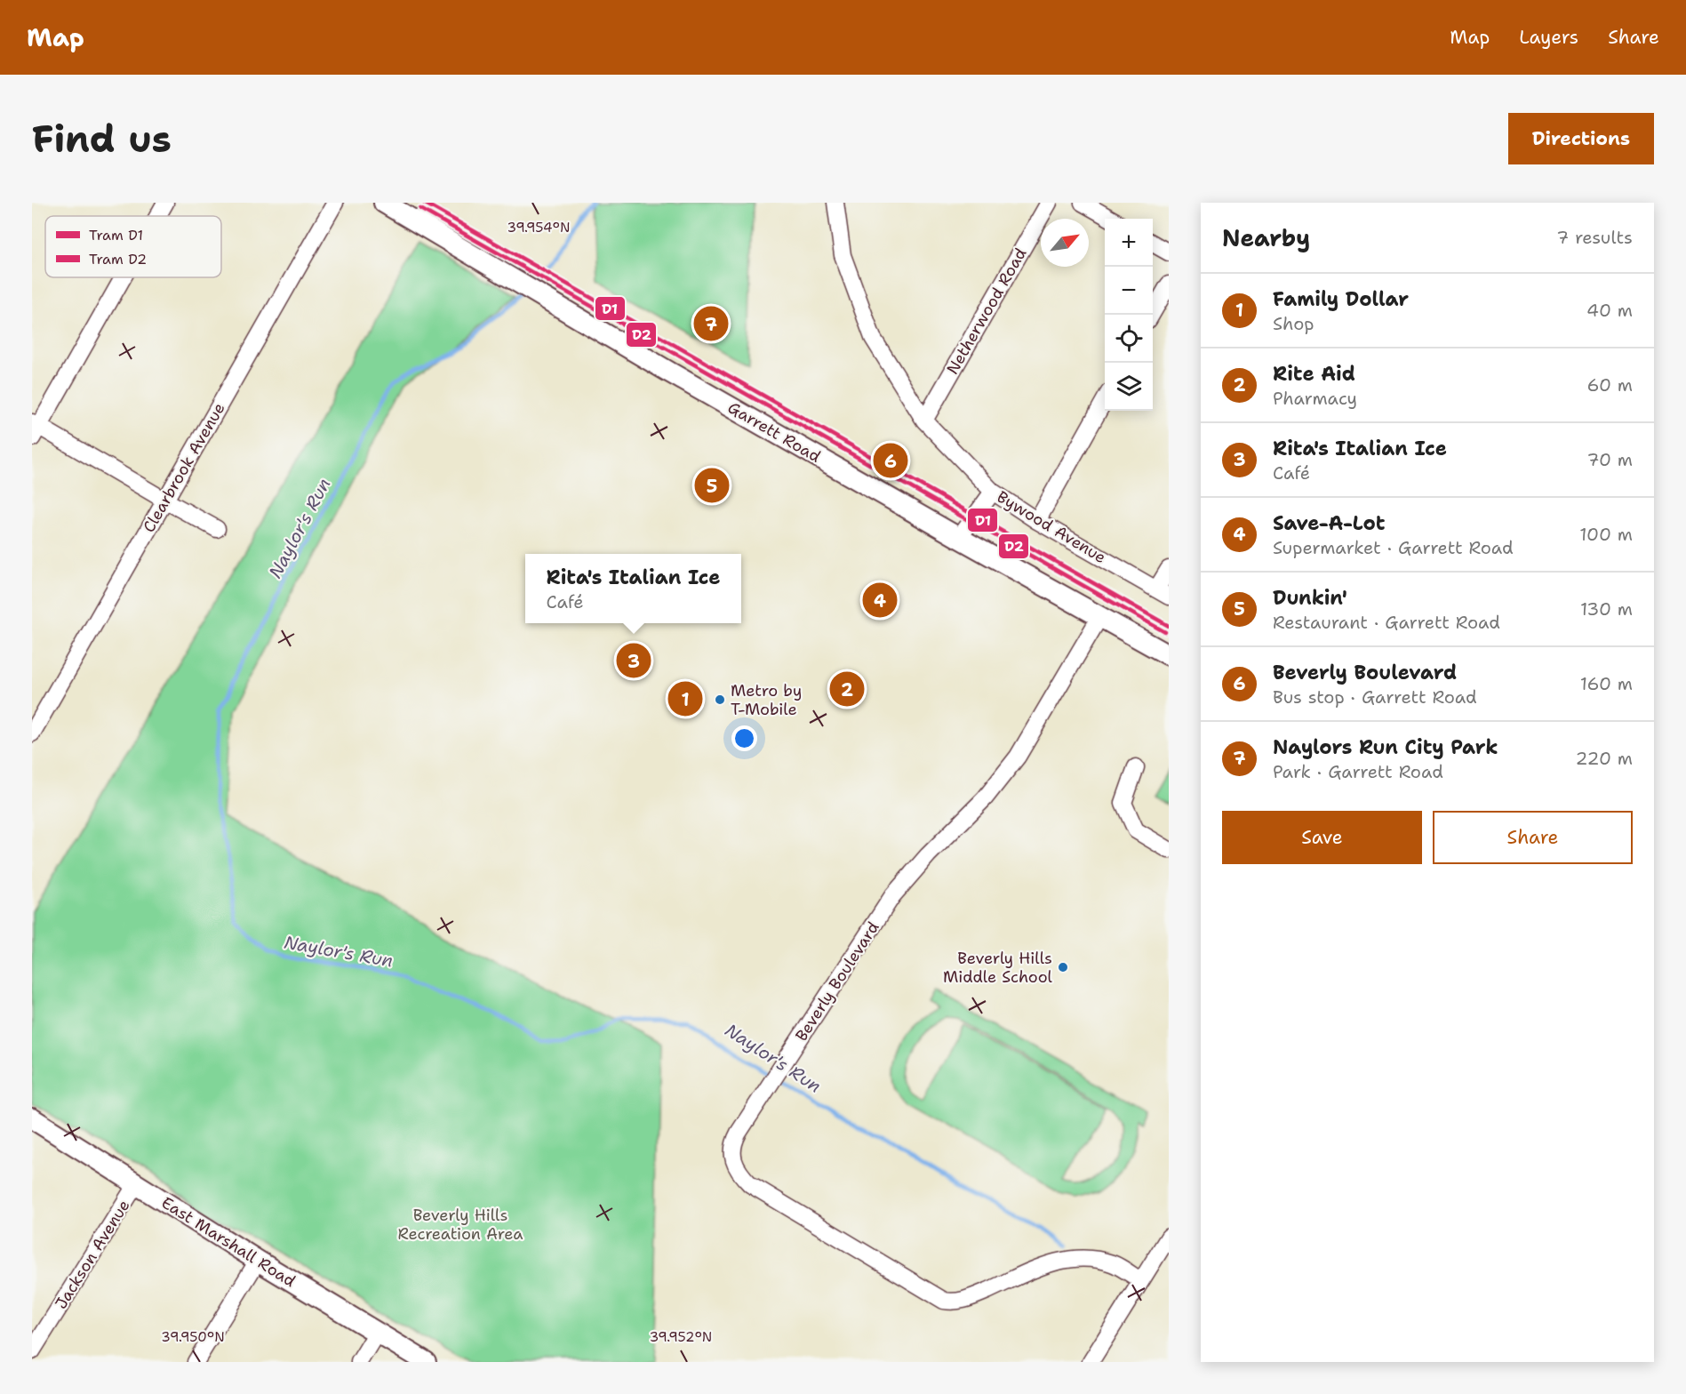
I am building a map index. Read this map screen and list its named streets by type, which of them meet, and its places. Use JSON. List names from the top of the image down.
{
  "streets": {
    "main road": ["Garrett Road", "East Marshall Road"],
    "street": [
      "Netherwood Road",
      "Clearbrook Avenue",
      "Bywood Avenue",
      "Beverly Boulevard",
      "Jackson Avenue"
    ]
  },
  "crossings": [
    ["Netherwood Road", "Bywood Avenue"],
    ["Garrett Road", "Beverly Boulevard"],
    ["East Marshall Road", "Jackson Avenue"]
  ],
  "water": ["Naylor's Run"],
  "parks": ["Beverly Hills Recreation Area"],
  "places": ["Metro by T-Mobile", "Beverly Hills Middle School"],
  "lines": ["tram line D1", "tram line D2"],
  "legend": ["Tram D1", "Tram D2"],
  "north": "top right",
  "page": {
    "header": "Map",
    "nav": ["Map", "Layers", "Share"],
    "buttons": [
      "Directions",
      ["Save", "Share"]
    ],
    "title": "Find us",
    "heading": ["Nearby", "7 results"],
    "map_buttons": ["+", "−"],
    "list": [
      {
        "mark": "1",
        "name": "Family Dollar",
        "note": "Shop",
        "value": "40 m"
      },
      {
        "mark": "2",
        "name": "Rite Aid",
        "note": "Pharmacy",
        "value": "60 m"
      },
      {
        "mark": "3",
        "name": "Rita's Italian Ice",
        "note": "Café",
        "value": "70 m"
      },
      {
        "mark": "4",
        "name": "Save-A-Lot",
        "note": "Supermarket · Garrett Road",
        "value": "100 m"
      },
      {
        "mark": "5",
        "name": "Dunkin'",
        "note": "Restaurant · Garrett Road",
        "value": "130 m"
      },
      {
        "mark": "6",
        "name": "Beverly Boulevard",
        "note": "Bus stop · Garrett Road",
        "value": "160 m"
      },
      {
        "mark": "7",
        "name": "Naylors Run City Park",
        "note": "Park · Garrett Road",
        "value": "220 m"
      }
    ],
    "pins": [
      "7",
      "6",
      "5",
      "4",
      "3",
      "2",
      "1"
    ],
    "popup": ["Rita's Italian Ice", "Café"]
  },
  "coordinates": ["39.954°N", "39.950°N", "39.952°N"]
}
